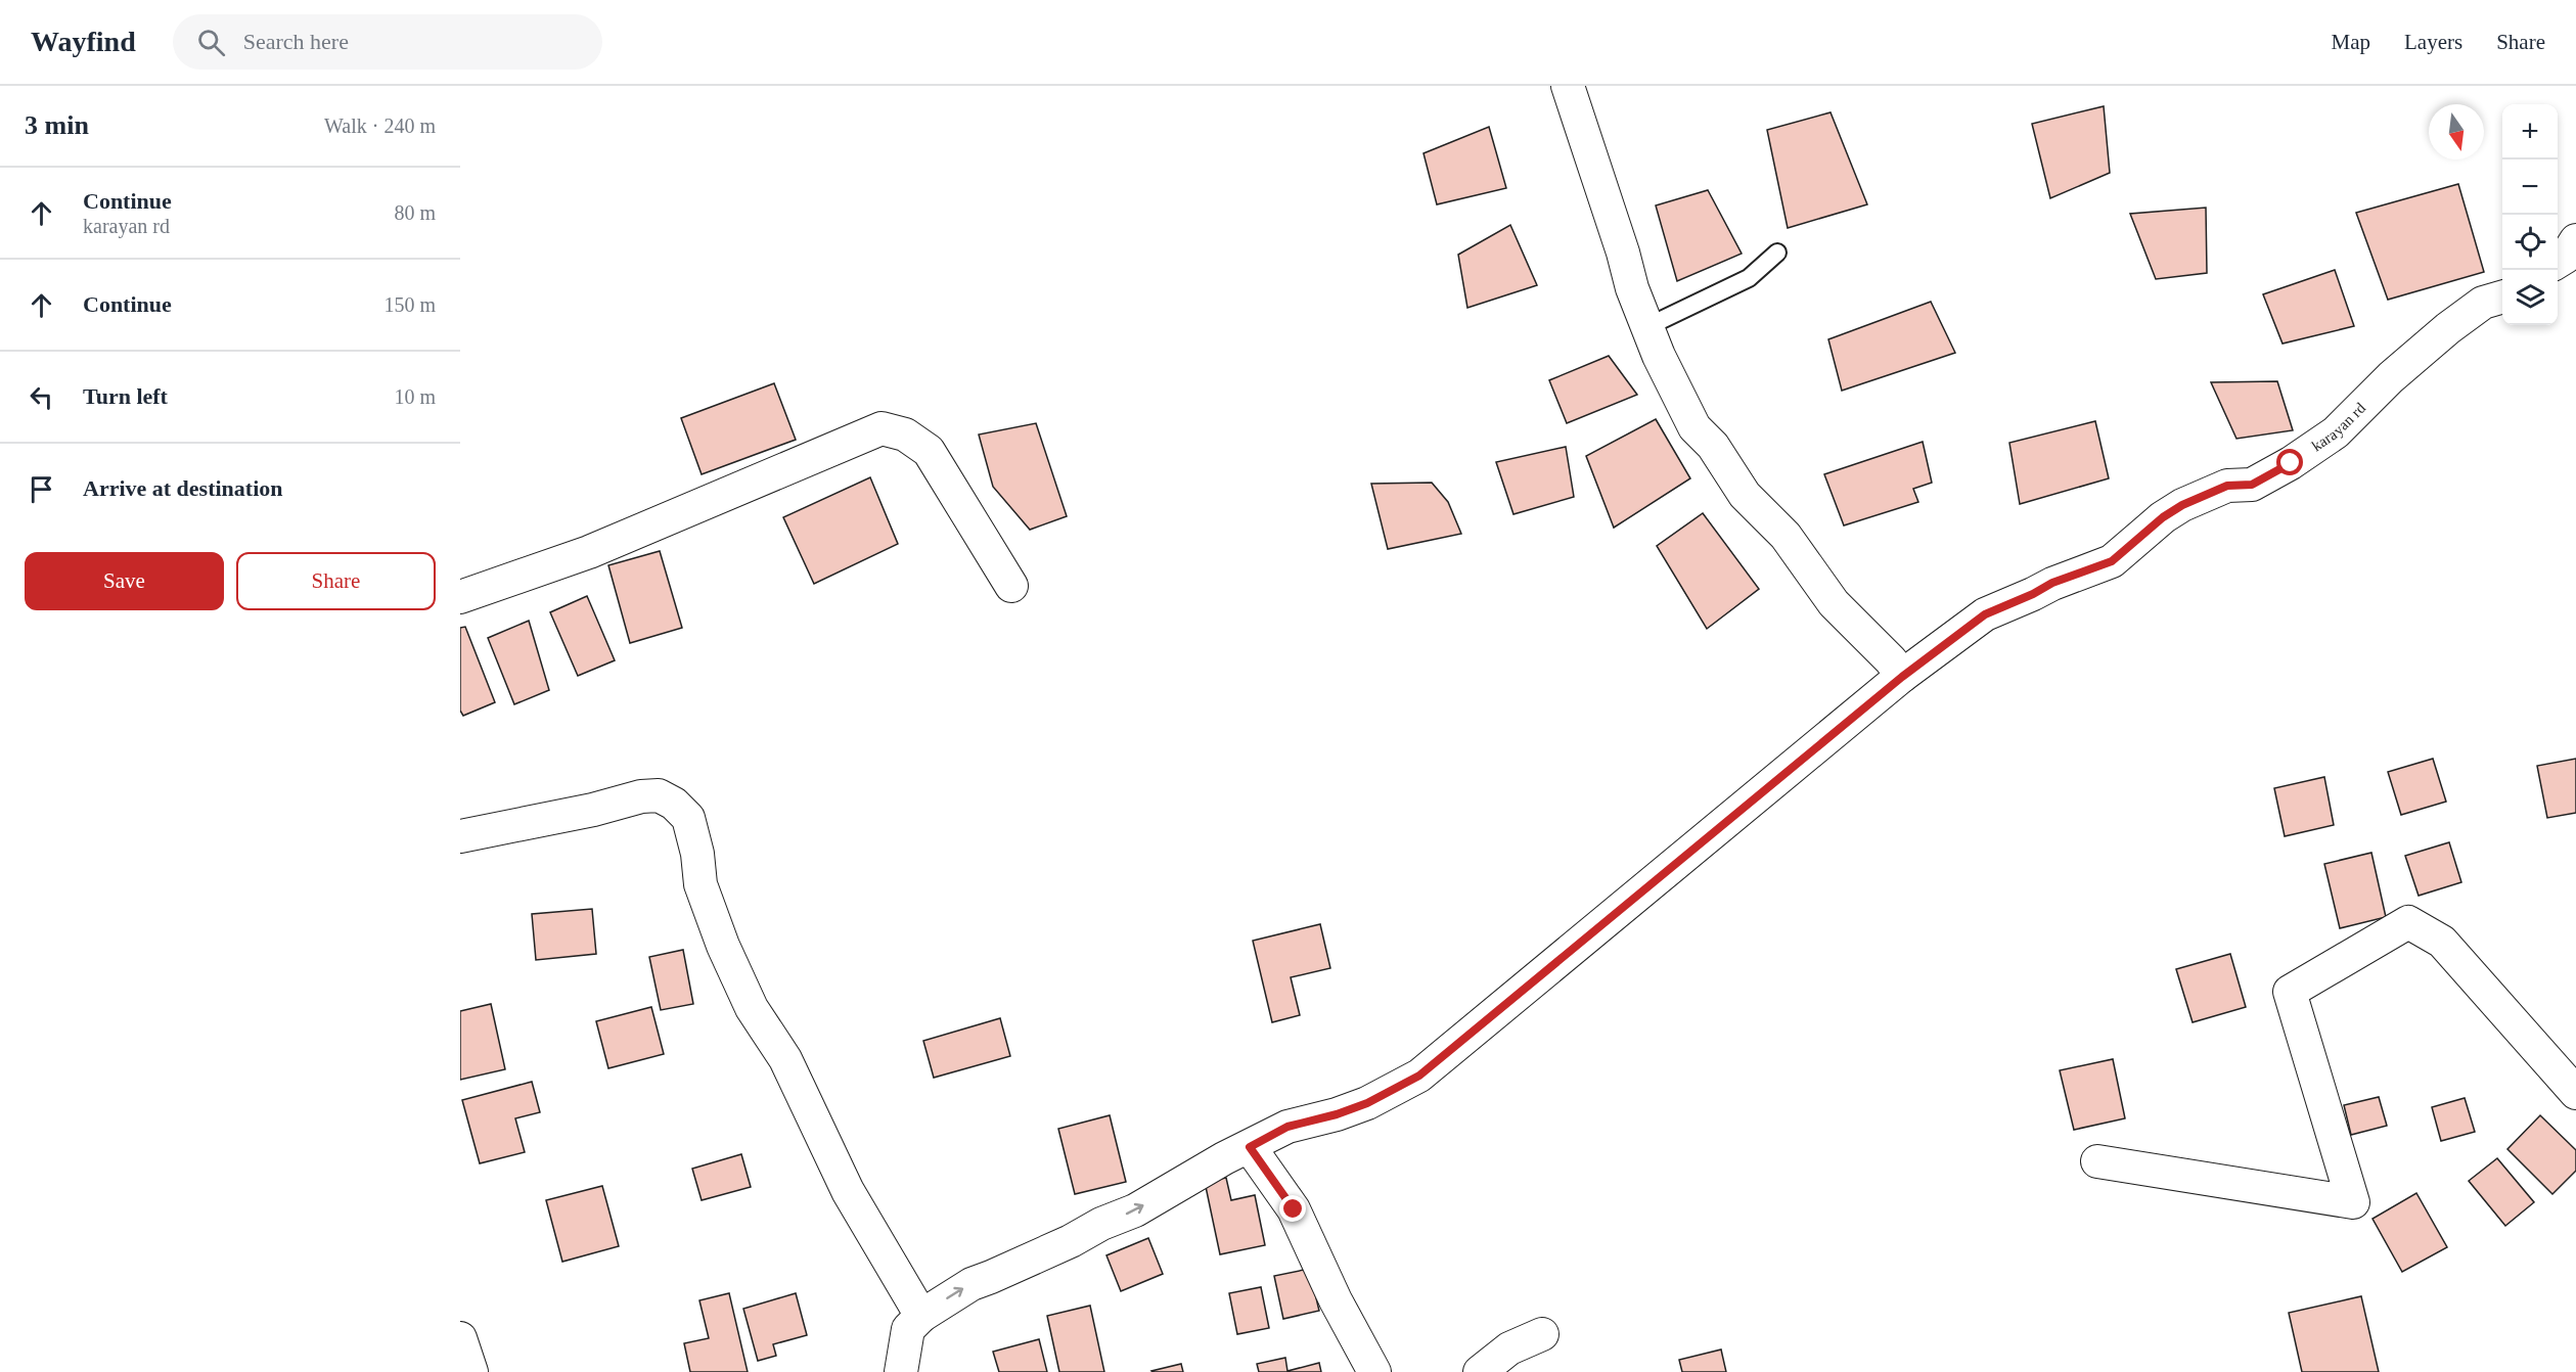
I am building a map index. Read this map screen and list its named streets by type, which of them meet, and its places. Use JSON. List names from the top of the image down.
{
  "streets": {
    "street": ["karayan rd"]
  },
  "north": "bottom",
  "page": {
    "header": "Wayfind",
    "search": "Search here",
    "nav": ["Map", "Layers", "Share"],
    "heading": ["3 min", "Walk · 240 m"],
    "map_buttons": ["+", "−"],
    "list": [
      ["Continue", "karayan rd", "80 m"],
      ["Continue", "150 m"],
      ["Turn left", "10 m"],
      "Arrive at destination"
    ],
    "buttons": ["Save", "Share"]
  }
}
